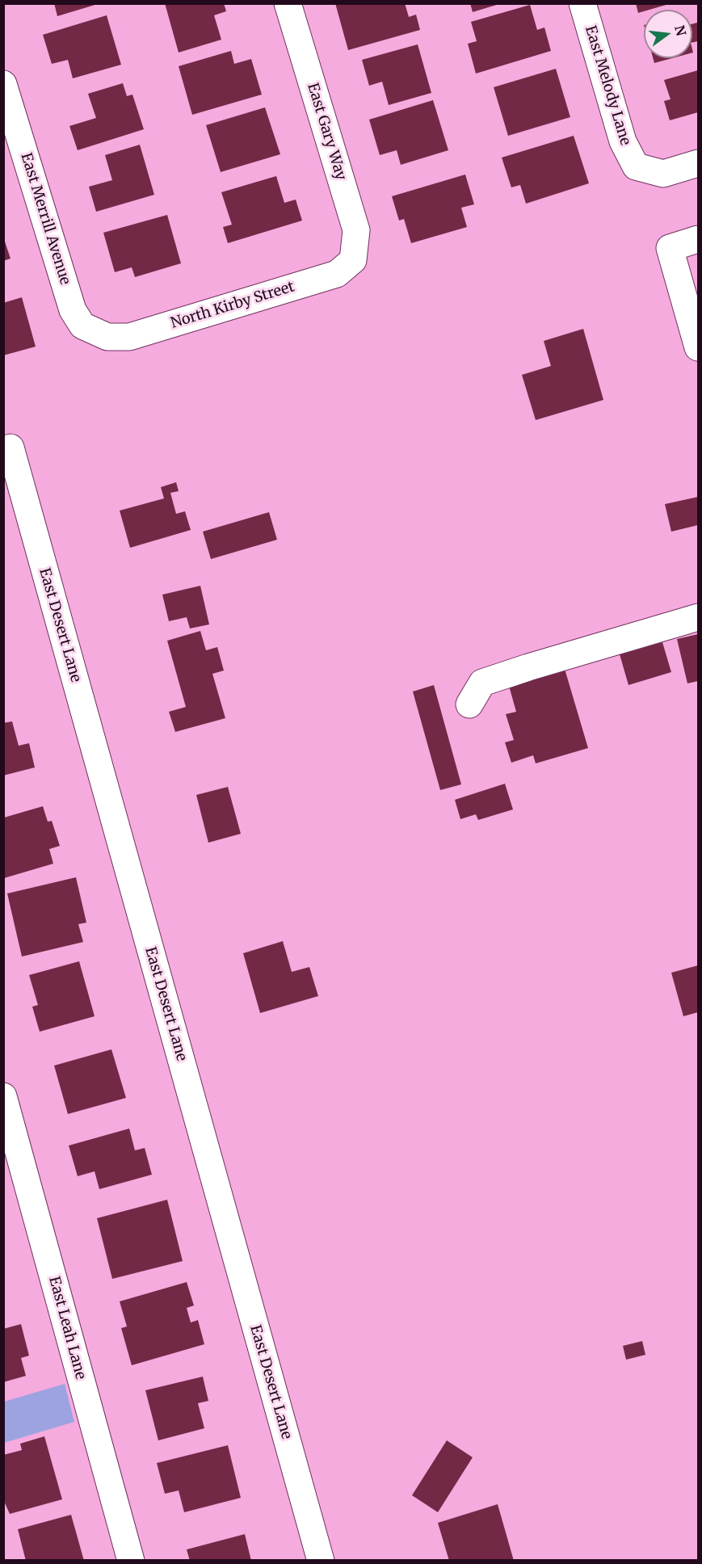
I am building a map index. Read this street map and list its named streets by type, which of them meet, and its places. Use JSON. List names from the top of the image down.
{
  "streets": {
    "street": [
      "East Melody Lane",
      "East Gary Way",
      "East Merrill Avenue",
      "North Kirby Street",
      "East Desert Lane",
      "East Leah Lane"
    ]
  },
  "crossings": [
    ["East Gary Way", "North Kirby Street"],
    ["East Merrill Avenue", "North Kirby Street"]
  ],
  "north": "right"
}
